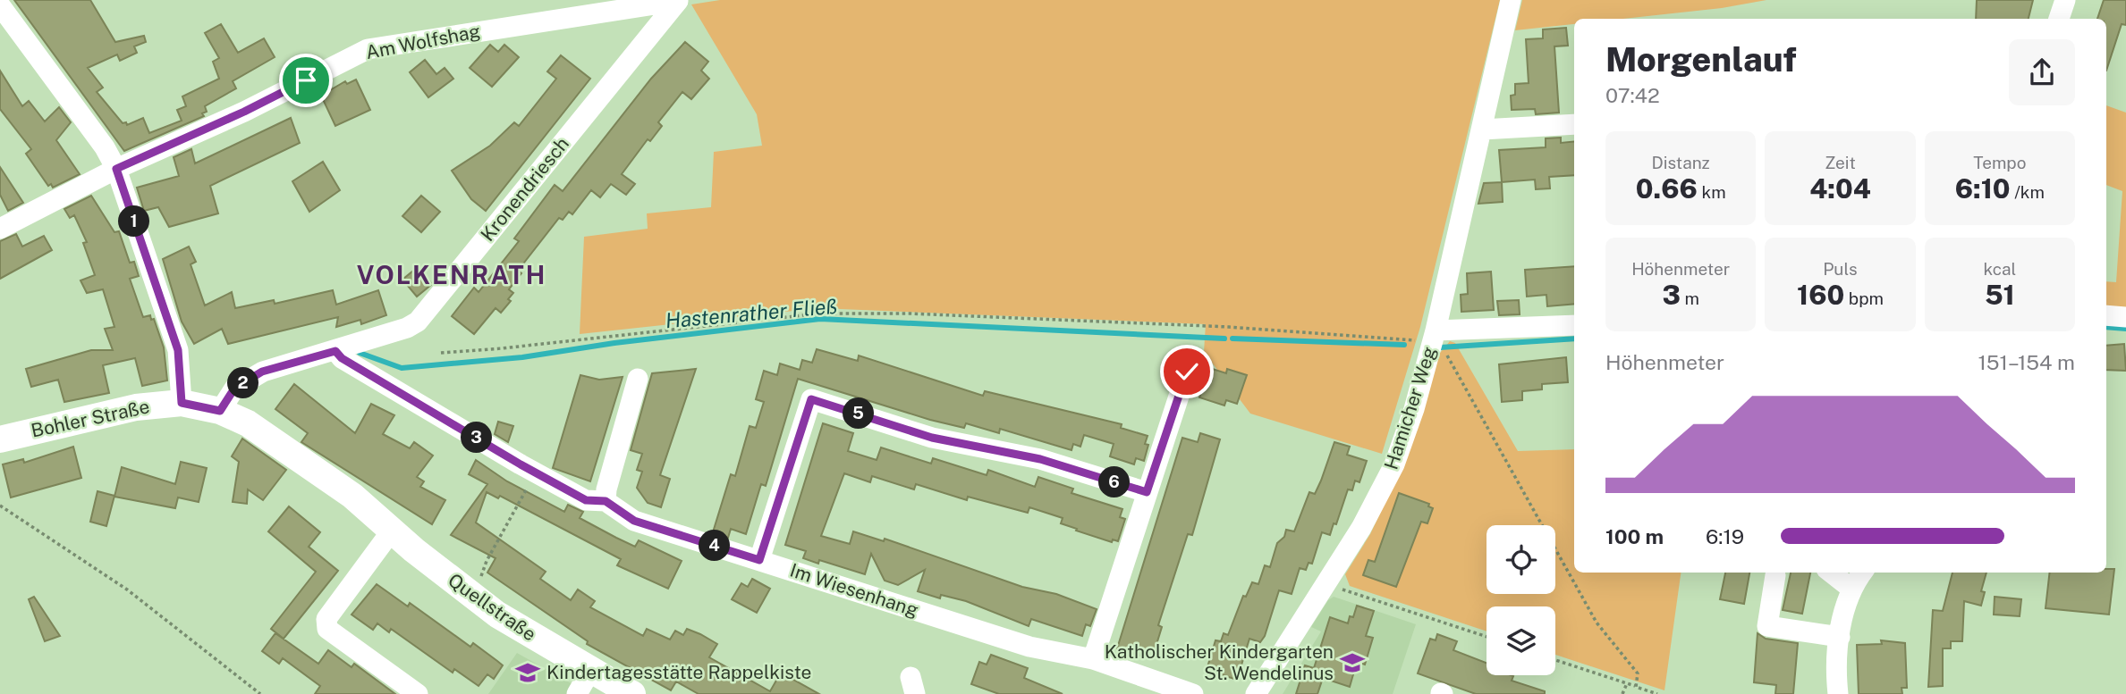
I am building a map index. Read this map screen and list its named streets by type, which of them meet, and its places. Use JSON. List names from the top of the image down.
{
  "streets": {
    "main road": ["Bohler Straße", "Quellstraße"],
    "street": [
      "Am Wolfshag",
      "Kronendriesch",
      "Hamicher Weg",
      "Im Wiesenhang"
    ]
  },
  "crossings": [
    ["Am Wolfshag", "Kronendriesch"],
    ["Kronendriesch", "Quellstraße"],
    ["Bohler Straße", "Quellstraße"]
  ],
  "districts": ["VOLKENRATH"],
  "water": ["Hastenrather Fließ"],
  "places": {
    "school or university": ["Katholischer Kindergarten St. Wendelinus", "Kindertagesstätte Rappelkiste"]
  },
  "page": {
    "heading": ["Morgenlauf", "07:42"],
    "stats": [
      ["Distanz", "0.66 km"],
      ["Zeit", "4:04"],
      ["Tempo", "6:10 /km"],
      ["Höhenmeter", "3 m"],
      ["Puls", "160 bpm"],
      ["kcal", "51"]
    ],
    "pins": [
      "1",
      "2",
      "5",
      "3",
      "6",
      "4"
    ],
    "chart": ["Höhenmeter", "151–154 m"],
    "list": [
      {
        "name": "100 m",
        "note": "6:19"
      }
    ]
  }
}
